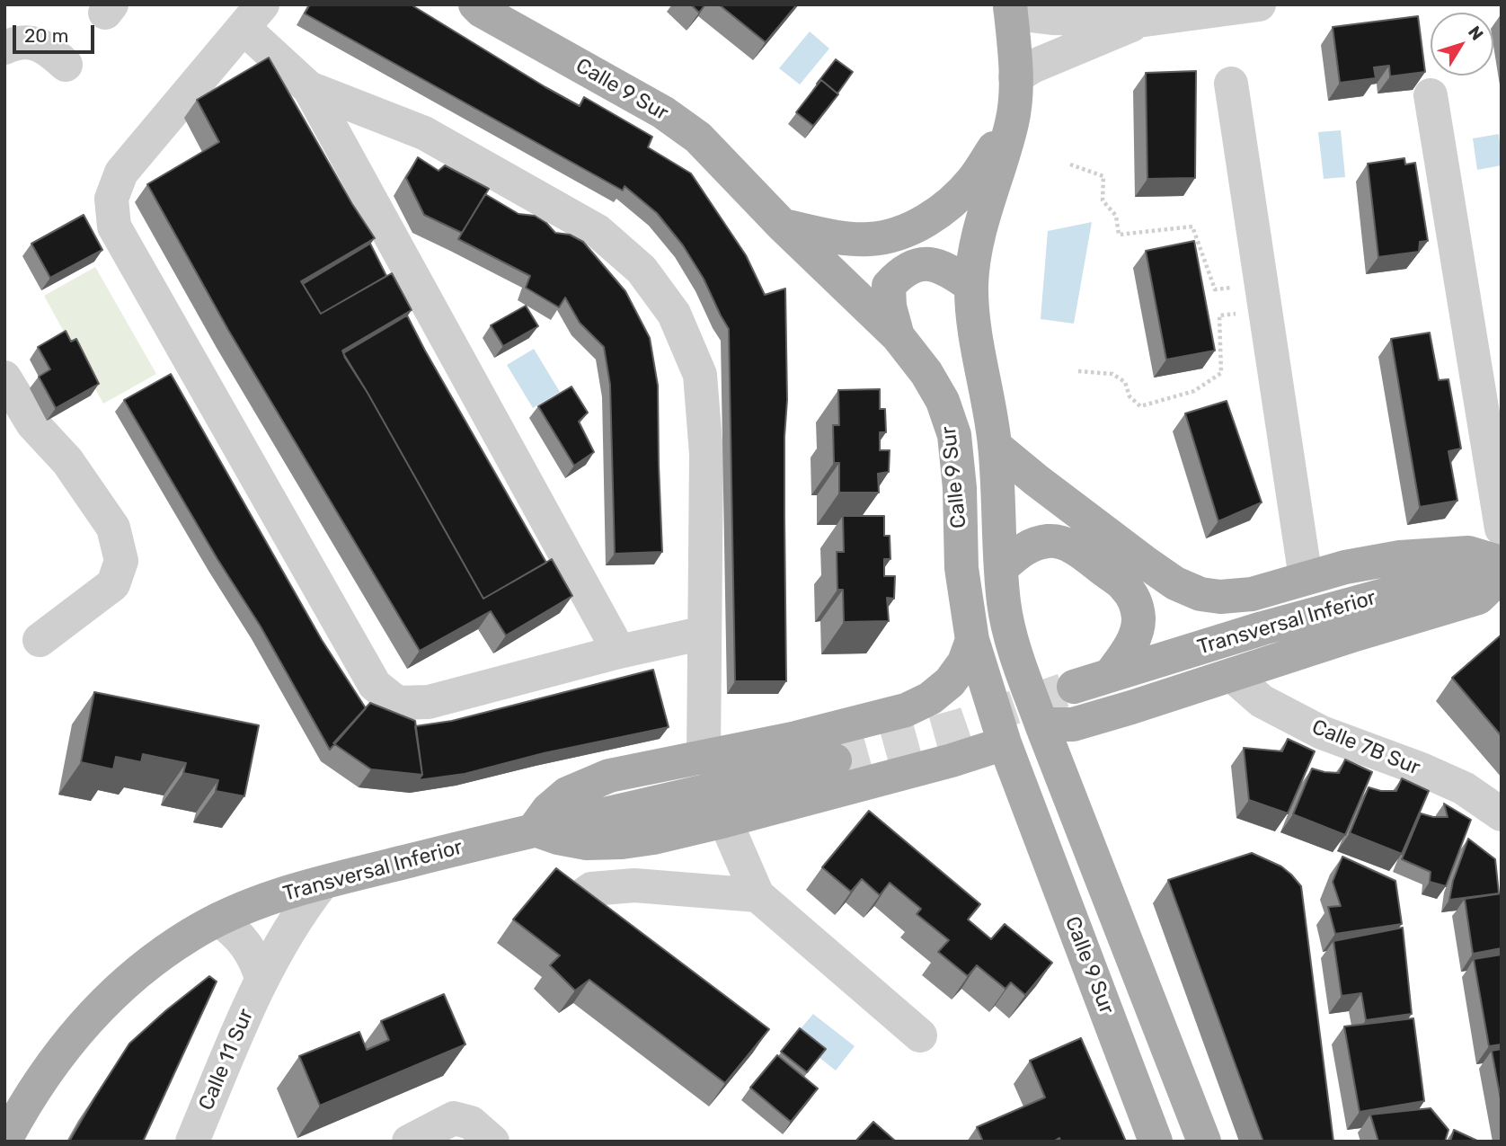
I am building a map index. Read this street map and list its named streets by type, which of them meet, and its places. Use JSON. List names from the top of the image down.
{
  "streets": {
    "main road": ["Calle 9 Sur", "Transversal Inferior"],
    "street": ["Calle 7B Sur", "Calle 11 Sur"]
  },
  "crossings": [
    ["Transversal Inferior", "Calle 11 Sur"]
  ],
  "scale_bar": "20 m",
  "north": "top right"
}
